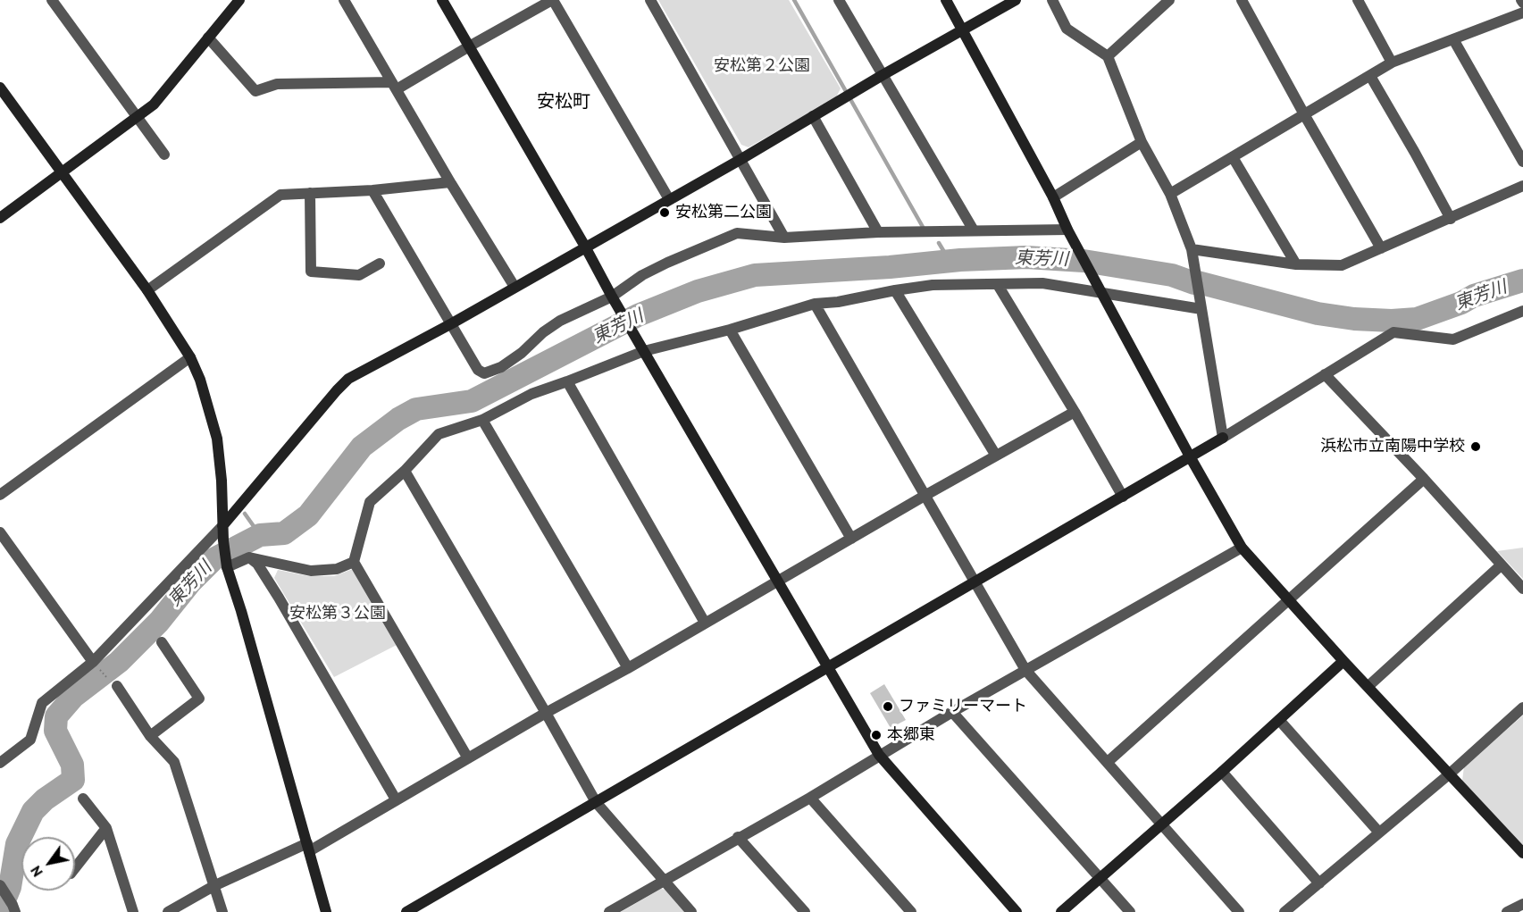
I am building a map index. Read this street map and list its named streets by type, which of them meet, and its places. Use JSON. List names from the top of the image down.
{
  "districts": ["安松町"],
  "water": ["東芳川"],
  "parks": ["安松第２公園", "安松第３公園"],
  "places": [
    "安松第二公園",
    "浜松市立南陽中学校",
    "ファミリーマート",
    "本郷東"
  ],
  "north": "bottom left"
}
